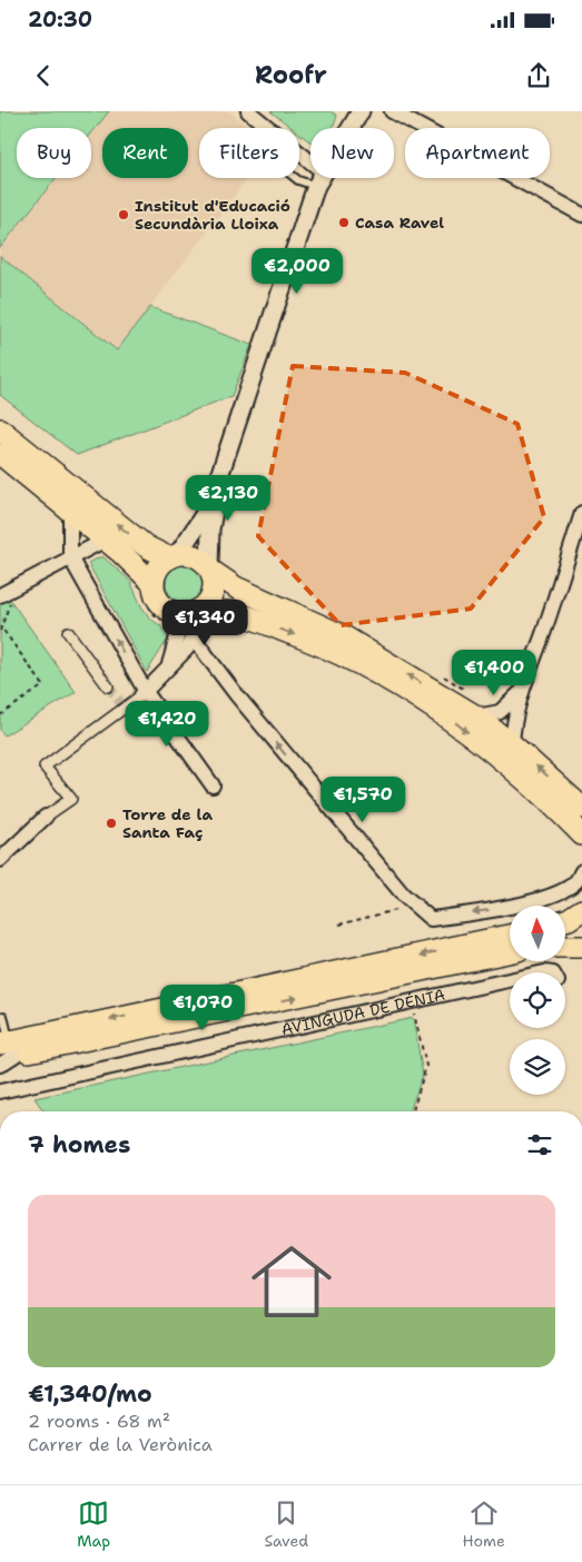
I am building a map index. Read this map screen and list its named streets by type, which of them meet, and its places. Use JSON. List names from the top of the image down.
{
  "streets": {
    "main road": ["AVINGUDA DE DÉNIA"]
  },
  "places": ["Institut d'Educació Secundària Lloixa", "Casa Ravel", "Torre de la Santa Faç"],
  "north": "top",
  "page": {
    "status": "20:30",
    "header": "Roofr",
    "chip": [
      "Buy",
      "Rent",
      "Filters",
      "New",
      "Apartment"
    ],
    "price": [
      "€2,000",
      "€2,130",
      "€1,340",
      "€1,400",
      "€1,420",
      "€1,570",
      "€1,070"
    ],
    "heading": "7 homes",
    "list": [
      {
        "name": "€1,340/mo",
        "note": "2 rooms · 68 m² · Carrer de la Verònica"
      }
    ],
    "tabs": ["Map", "Saved", "Home"]
  }
}
